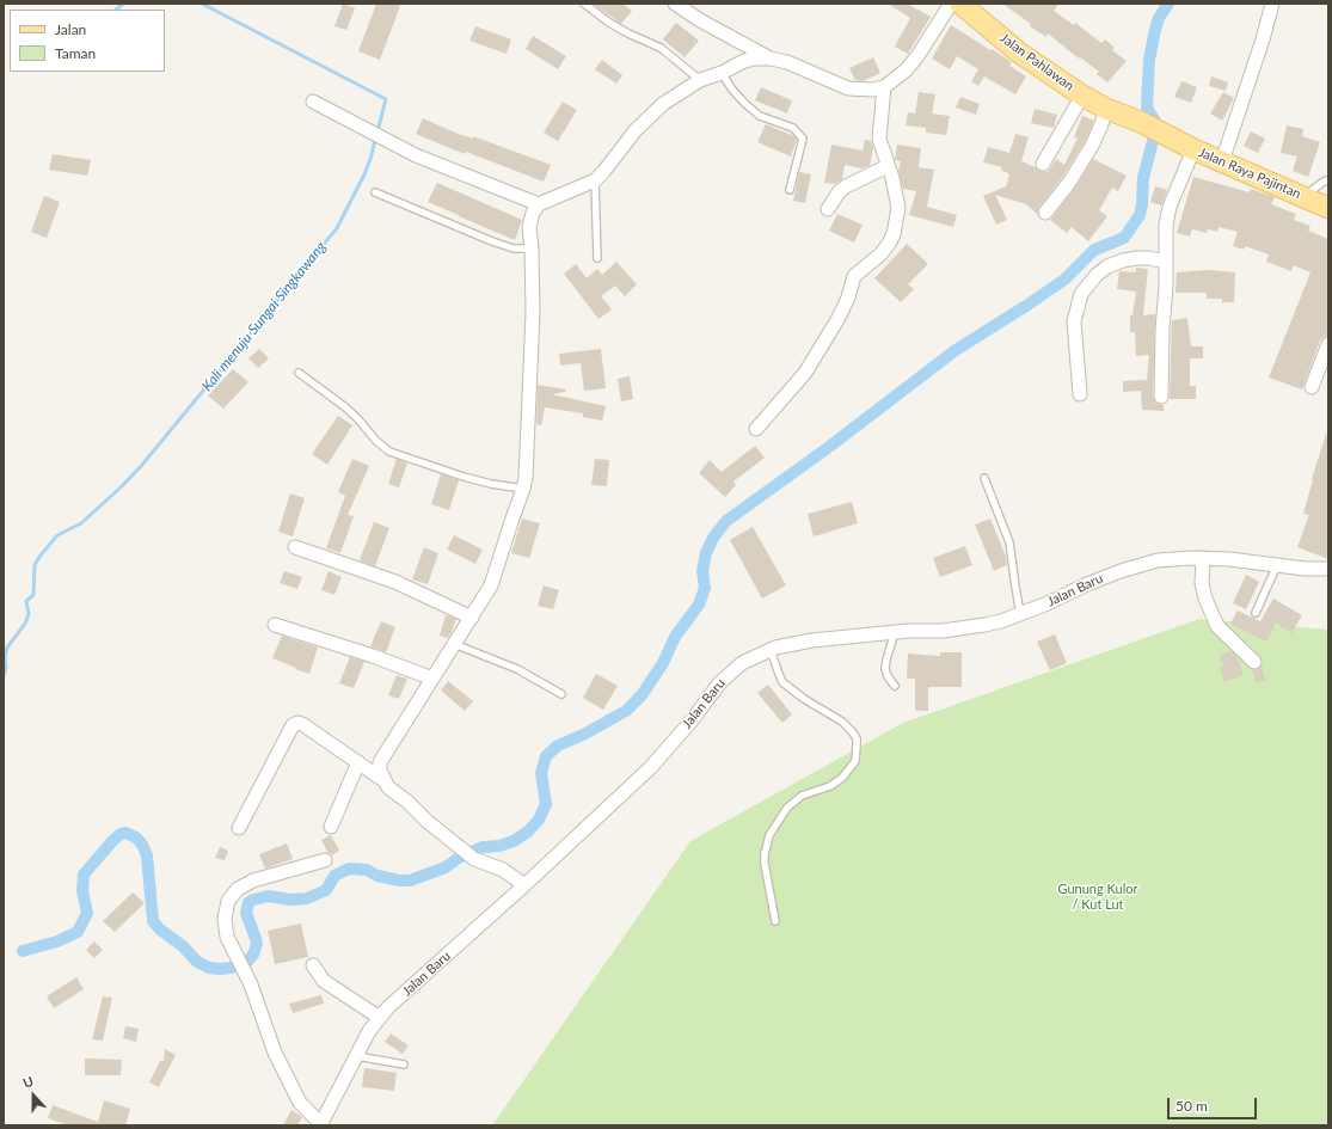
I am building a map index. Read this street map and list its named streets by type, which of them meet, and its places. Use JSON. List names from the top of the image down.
{
  "streets": {
    "main road": ["Jalan Pahlawan", "Jalan Raya Pajintan"],
    "street": ["Jalan Baru"]
  },
  "crossings": [
    ["Jalan Pahlawan", "Jalan Raya Pajintan"]
  ],
  "water": ["Kali menuju Sungai Singkawang"],
  "parks": ["Gunung Kulor / Kut Lut"],
  "legend": ["Jalan", "Taman"],
  "scale_bar": "50 m",
  "north": "top"
}
